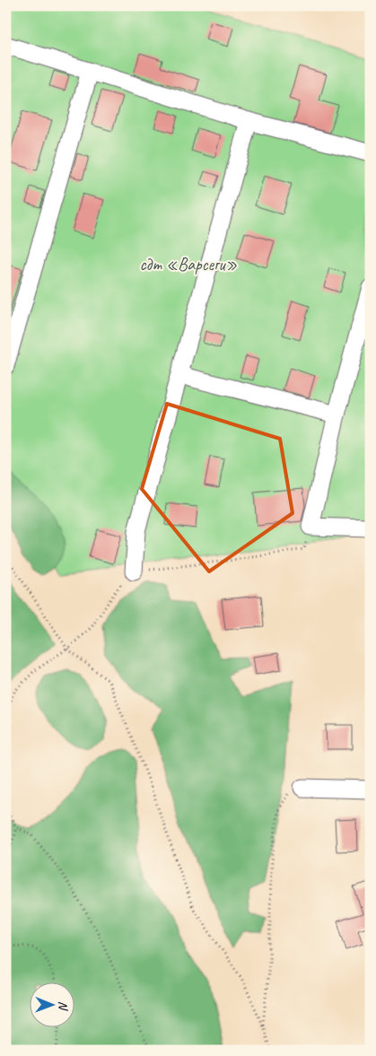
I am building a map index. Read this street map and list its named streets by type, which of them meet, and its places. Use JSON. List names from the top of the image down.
{
  "parks": ["сдт «Варсеги»"],
  "north": "right"
}
